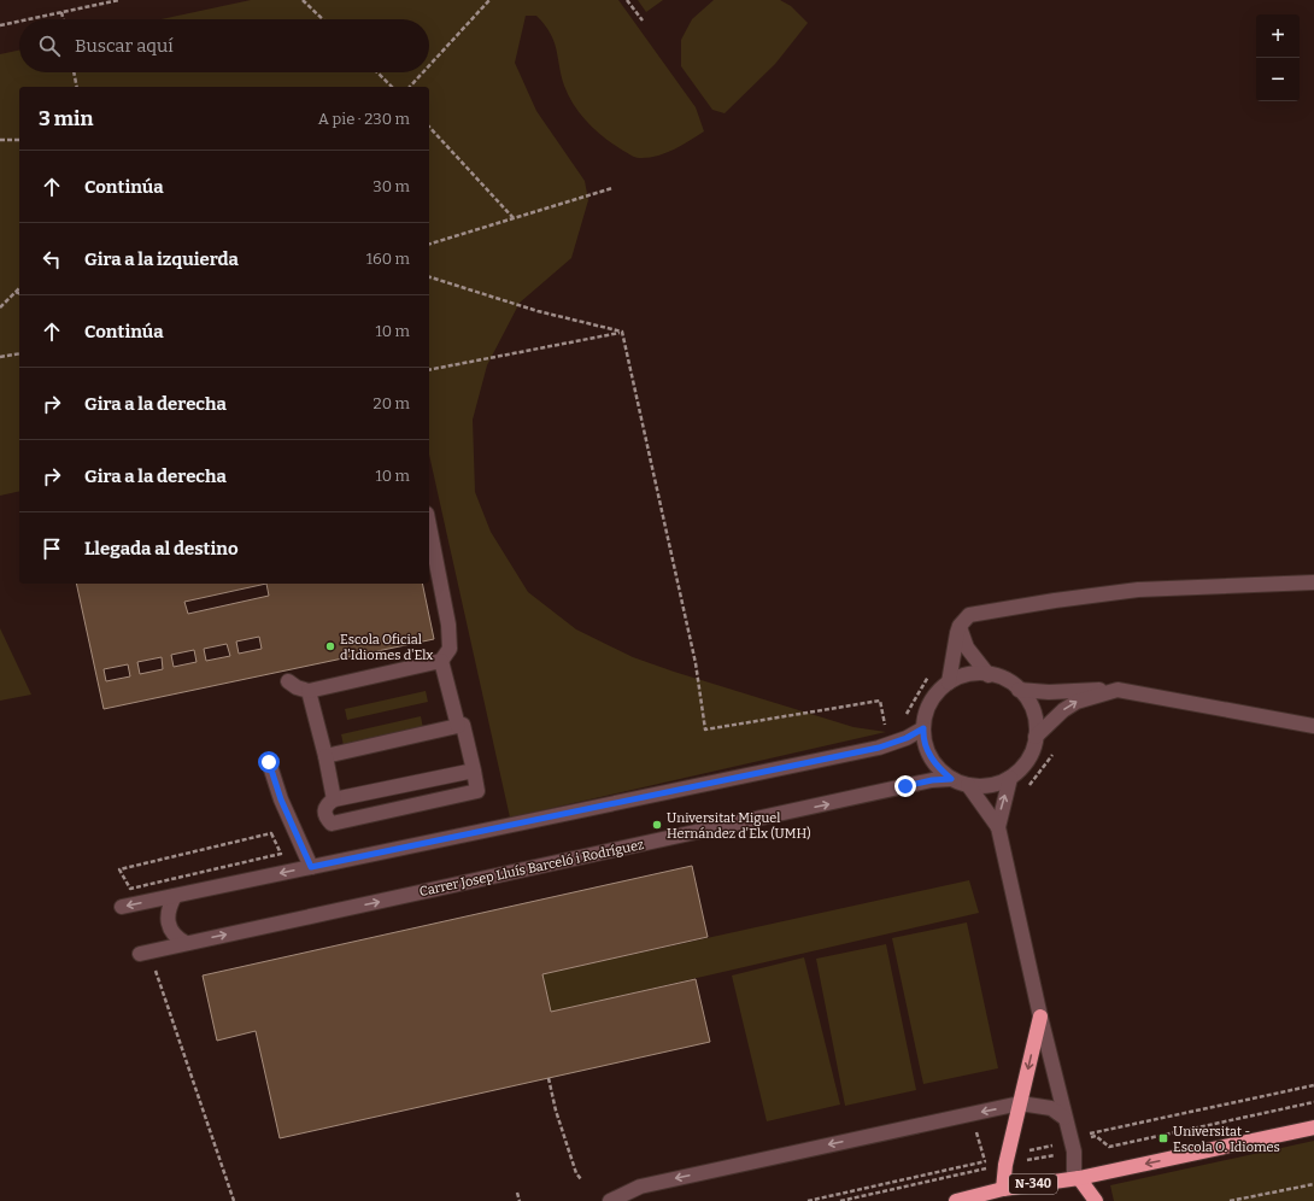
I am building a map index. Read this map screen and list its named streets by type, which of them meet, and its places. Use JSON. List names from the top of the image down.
{
  "streets": {
    "highway": ["N-340"],
    "street": ["Carrer Josep Lluís Barceló i Rodríguez"]
  },
  "places": {
    "other": ["Escola Oficial d'Idiomes d'Elx", "Universitat Miguel Hernández d'Elx (UMH)"],
    "transit": ["Universitat - Escola O. Idiomes"]
  },
  "page": {
    "map_buttons": ["+", "−"],
    "search": "Buscar aquí",
    "heading": ["3 min", "A pie · 230 m"],
    "list": [
      ["Continúa", "30 m"],
      ["Gira a la izquierda", "160 m"],
      ["Continúa", "10 m"],
      ["Gira a la derecha", "20 m"],
      ["Gira a la derecha", "10 m"],
      "Llegada al destino"
    ]
  }
}
